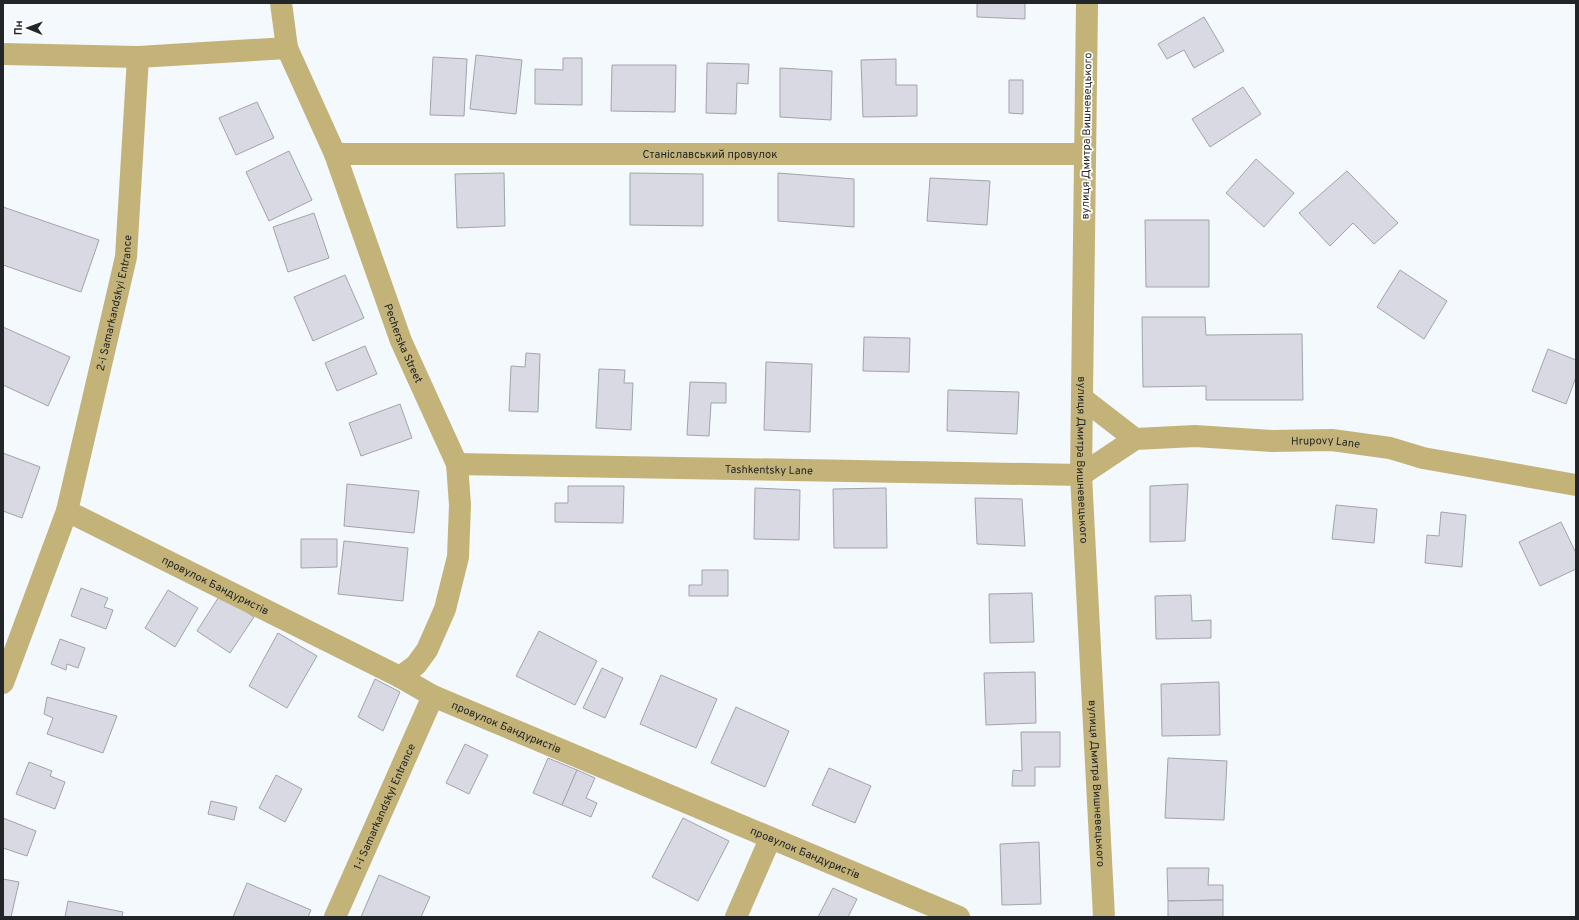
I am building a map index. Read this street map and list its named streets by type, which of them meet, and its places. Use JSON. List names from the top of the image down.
{
  "streets": {
    "street": [
      "вулиця Дмитра Вишневецького",
      "Станіславський провулок",
      "2-i Samarkandskyi Entrance",
      "Pecherska Street",
      "Hrupovy Lane",
      "Tashkentsky Lane",
      "провулок Бандуристів",
      "1-i Samarkandskyi Entrance"
    ]
  },
  "crossings": [
    ["вулиця Дмитра Вишневецького", "Станіславський провулок"],
    ["вулиця Дмитра Вишневецького", "Hrupovy Lane"],
    ["вулиця Дмитра Вишневецького", "Tashkentsky Lane"],
    ["Станіславський провулок", "Pecherska Street"],
    ["2-i Samarkandskyi Entrance", "провулок Бандуристів"],
    ["Pecherska Street", "Tashkentsky Lane"],
    ["Pecherska Street", "провулок Бандуристів"],
    ["Hrupovy Lane", "Tashkentsky Lane"],
    ["провулок Бандуристів", "1-i Samarkandskyi Entrance"]
  ],
  "north": "left"
}
